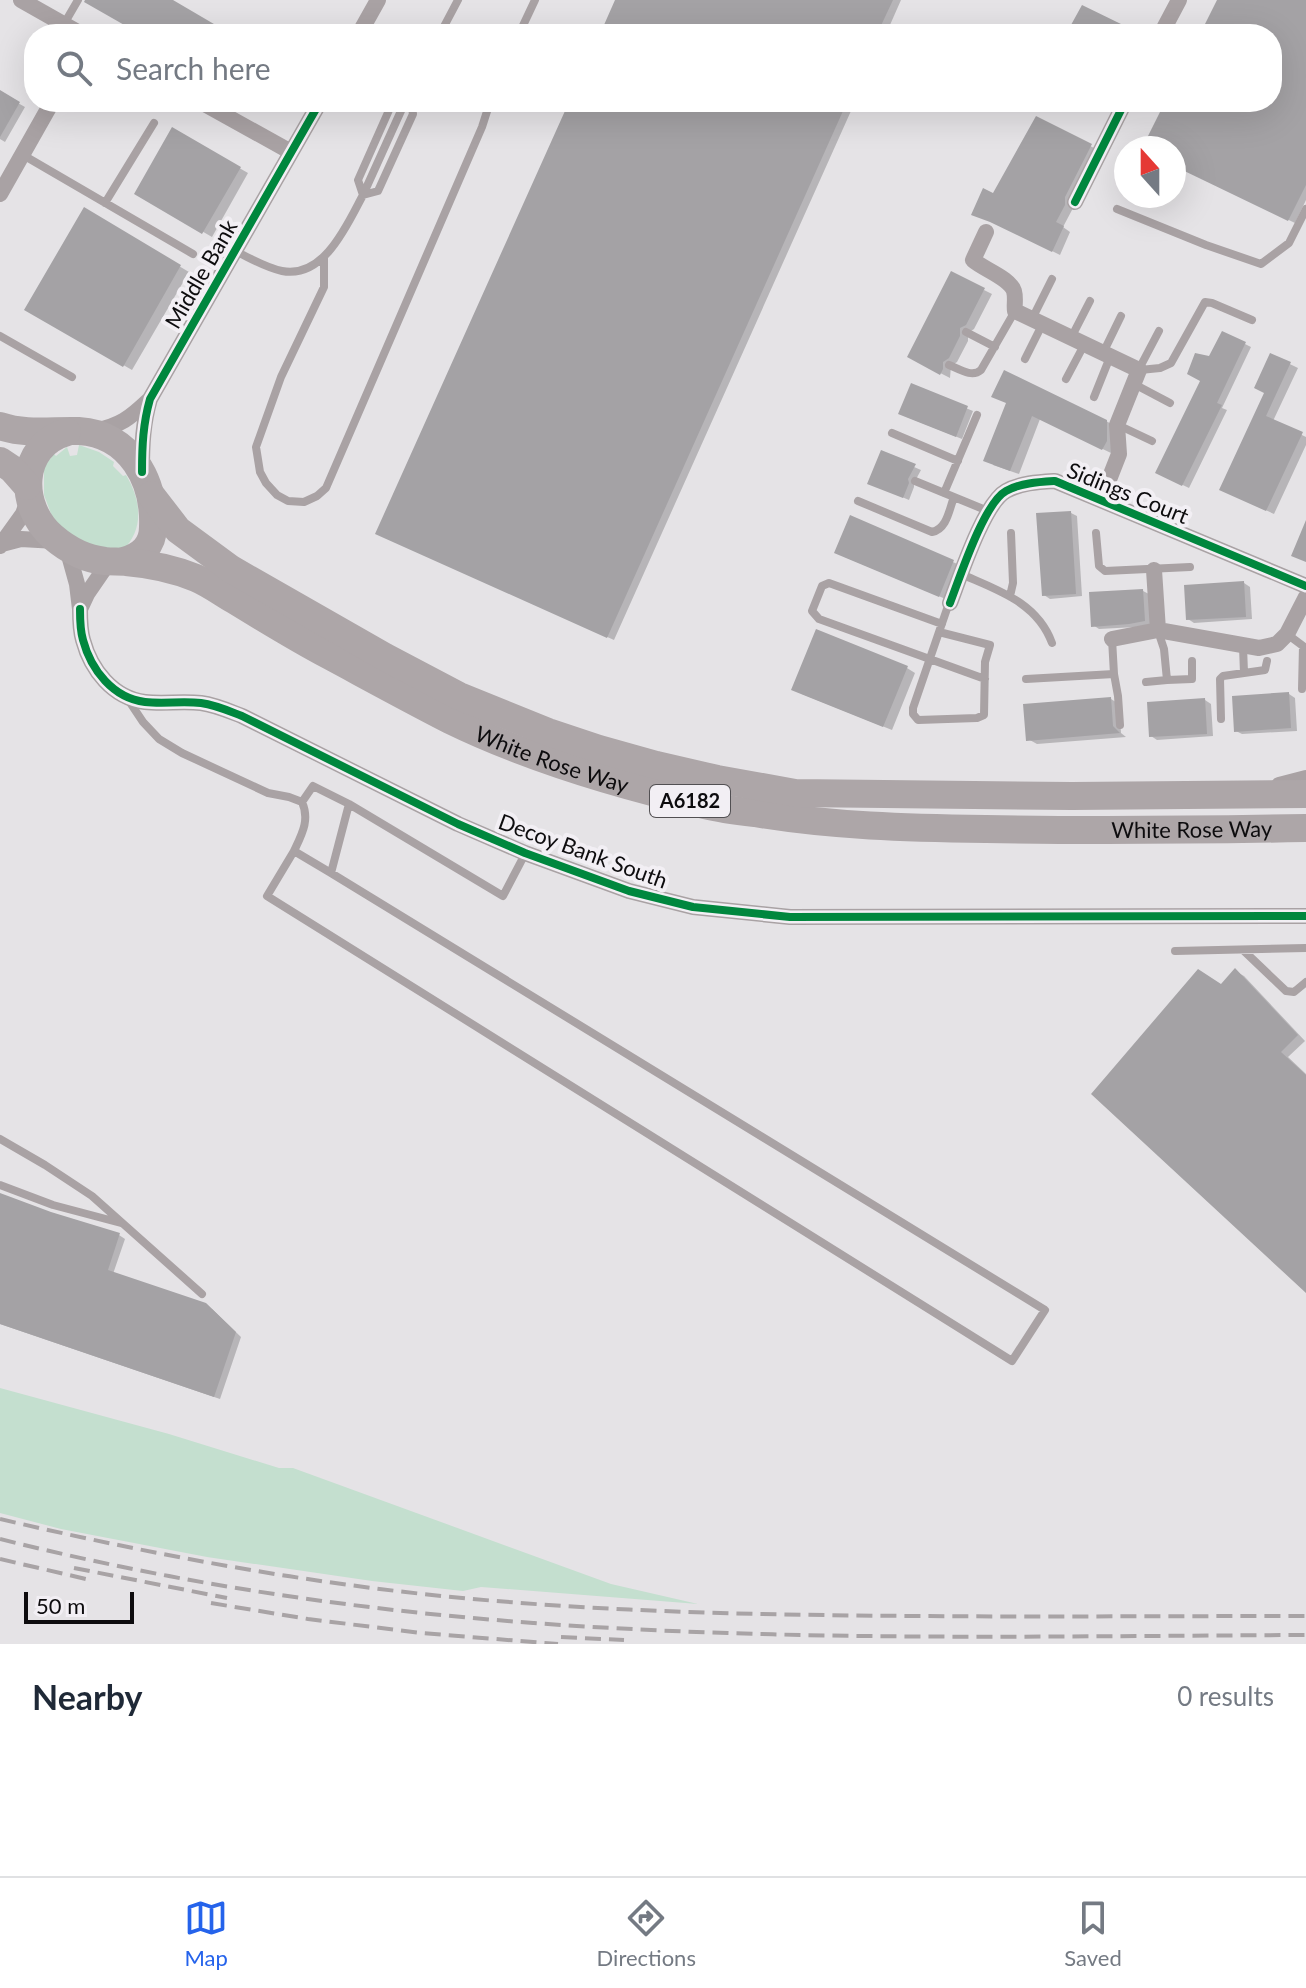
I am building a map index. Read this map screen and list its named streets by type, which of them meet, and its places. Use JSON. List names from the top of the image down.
{
  "streets": {
    "highway": ["White Rose Way", "A6182"],
    "street": ["Middle Bank", "Sidings Court", "Decoy Bank South"]
  },
  "crossings": [
    ["Middle Bank", "White Rose Way"]
  ],
  "scale_bar": "50 m",
  "north": "top",
  "page": {
    "search": "Search here",
    "scale": "50 m",
    "heading": ["Nearby", "0 results"],
    "nav": ["Map", "Directions", "Saved"]
  }
}
